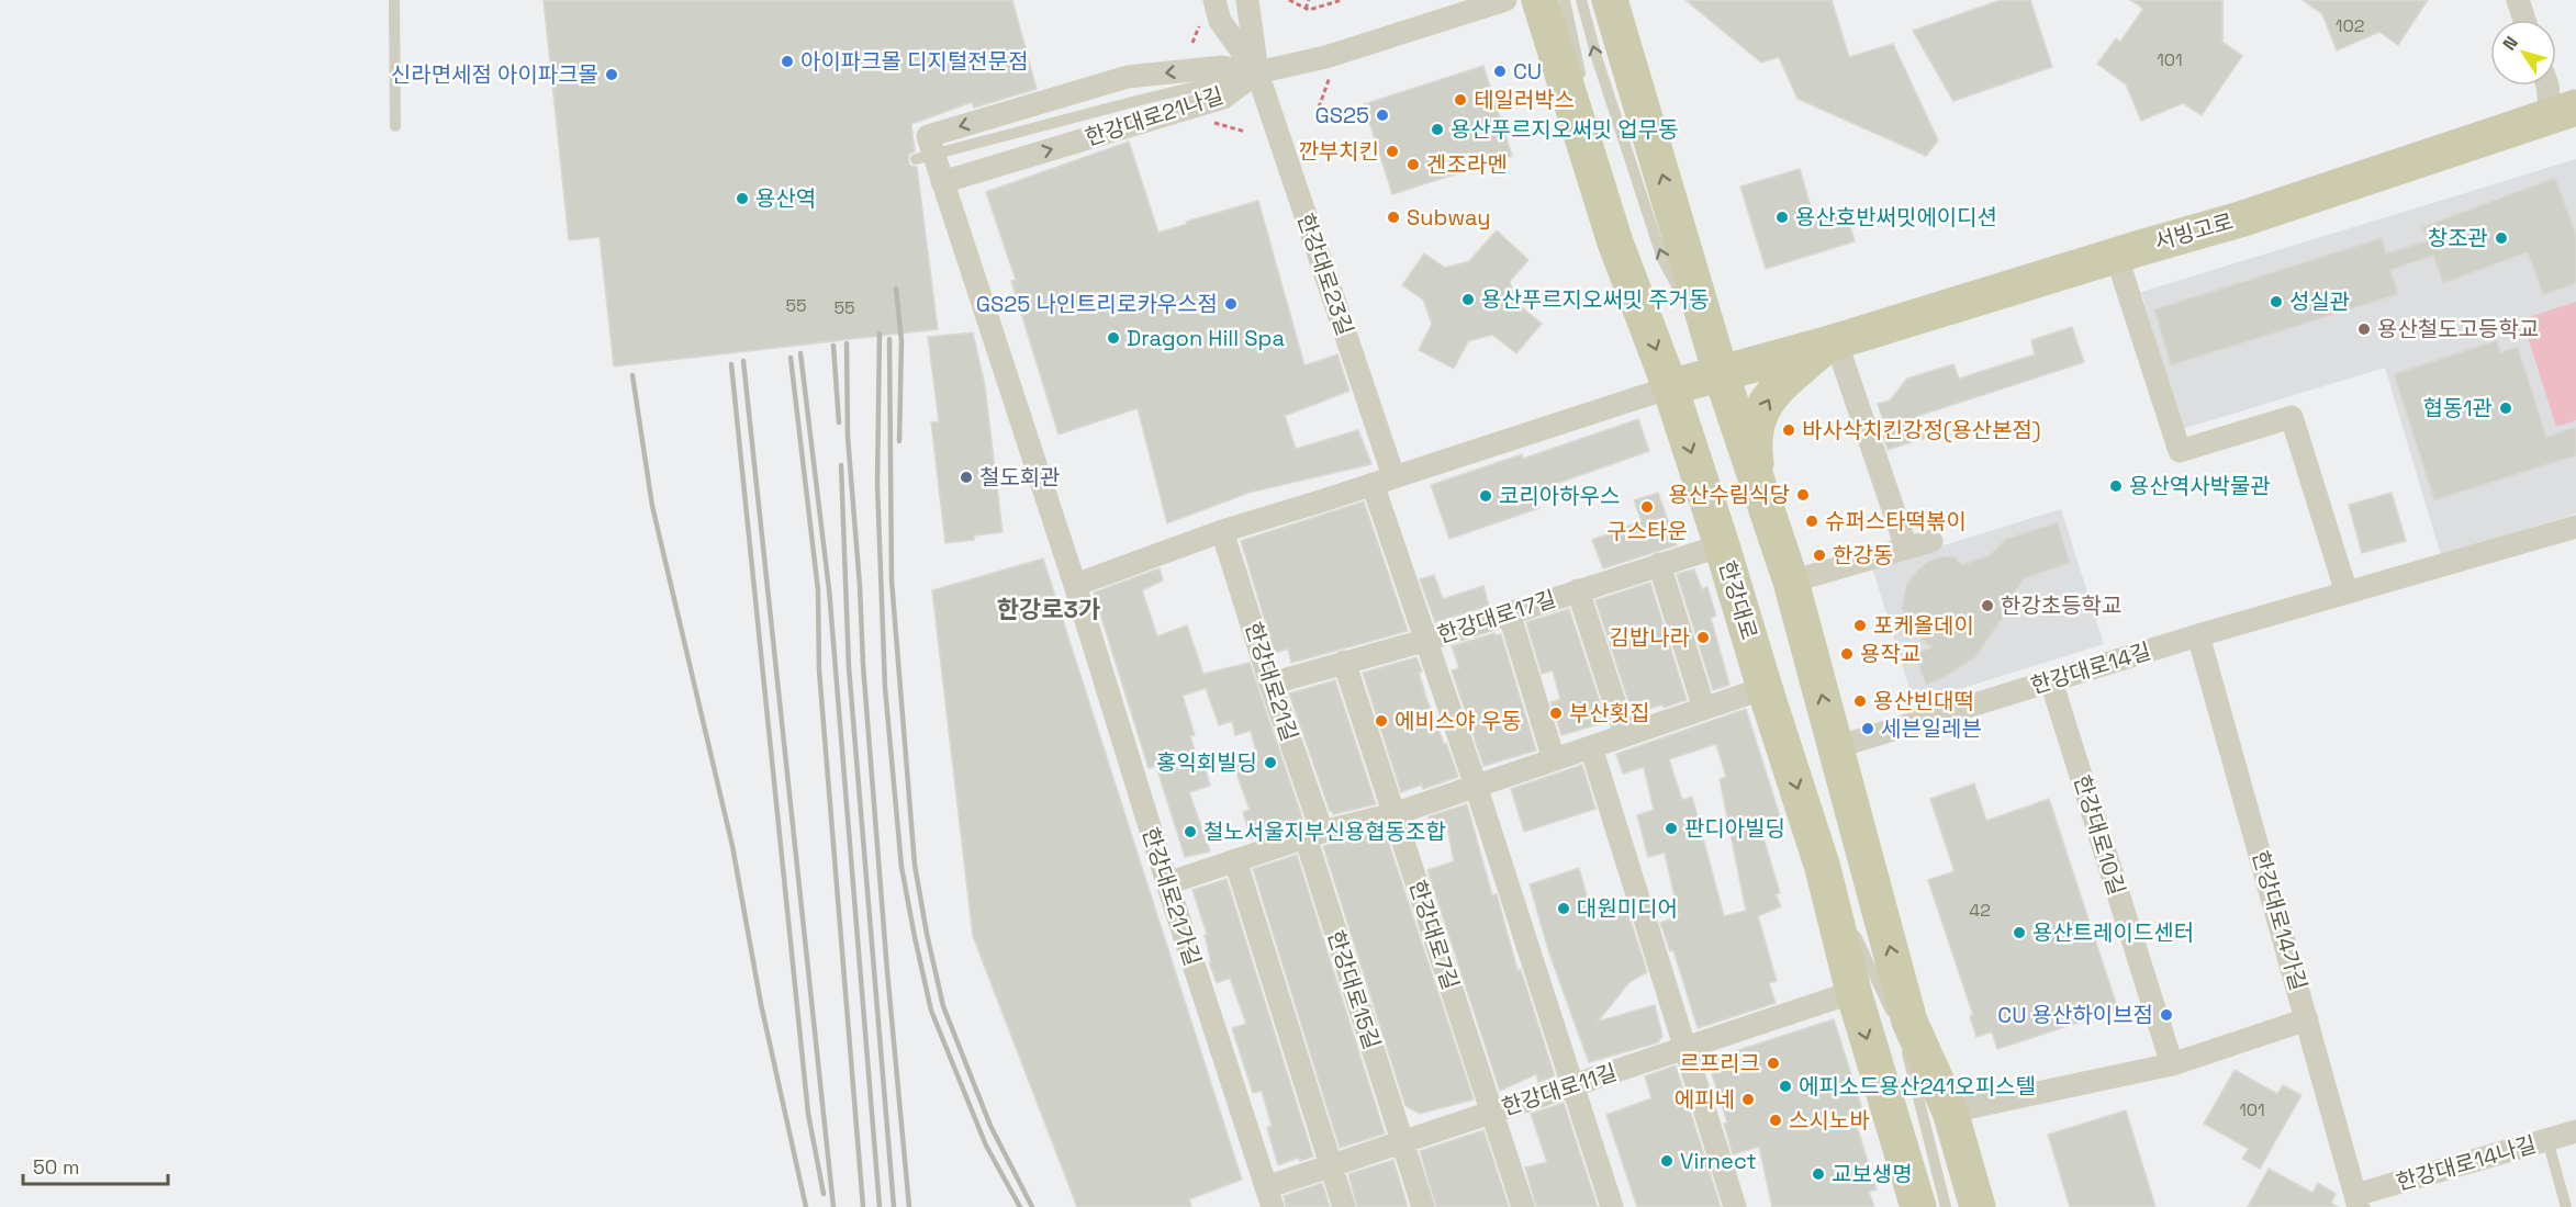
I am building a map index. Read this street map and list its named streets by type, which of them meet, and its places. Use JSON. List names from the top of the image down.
{
  "streets": {
    "main road": ["서빙고로", "한강대로"],
    "street": [
      "한강대로21나길",
      "한강대로23길",
      "한강대로17길",
      "한강대로14길",
      "한강대로21길",
      "한강대로10길",
      "한강대로21가길",
      "한강대로14가길",
      "한강대로7길",
      "한강대로15길",
      "한강대로11길",
      "한강대로14나길"
    ]
  },
  "crossings": [
    ["한강대로21나길", "한강대로23길"],
    ["한강대로21나길", "한강대로21가길"],
    ["서빙고로", "한강대로"],
    ["한강대로", "한강대로17길"],
    ["한강대로", "한강대로11길"],
    ["한강대로17길", "한강대로21길"],
    ["한강대로17길", "한강대로7길"],
    ["한강대로14길", "한강대로10길"],
    ["한강대로14길", "한강대로14가길"],
    ["한강대로21길", "한강대로15길"],
    ["한강대로21가길", "한강대로11길"],
    ["한강대로14가길", "한강대로14나길"],
    ["한강대로7길", "한강대로11길"],
    ["한강대로15길", "한강대로11길"]
  ],
  "districts": ["한강로3가"],
  "places": [
    "아이파크몰 디지털전문점",
    "CU",
    "신라면세점 아이파크몰",
    "테일러박스",
    "GS25",
    "용산푸르지오써밋 업무동",
    "깐부치킨",
    "겐조라멘",
    "용산역",
    "Subway",
    "용산호반써밋에이디션",
    "창조관",
    "용산푸르지오써밋 주거동",
    "성실관",
    "GS25 나인트리로카우스점",
    "용산철도고등학교",
    "Dragon Hill Spa",
    "협동1관",
    "바사삭치킨강정(용산본점)",
    "철도회관",
    "용산역사박물관",
    "용산수림식당",
    "코리아하우스",
    "구스타운",
    "슈퍼스타떡볶이",
    "한강동",
    "한강초등학교",
    "포케올데이",
    "김밥나라",
    "용작교",
    "용산빈대떡",
    "부산횟집",
    "에비스야 우동",
    "세븐일레븐",
    "홍익회빌딩",
    "판디아빌딩",
    "철노서울지부신용협동조합",
    "대원미디어",
    "용산트레이드센터",
    "CU 용산하이브점",
    "르프리크",
    "에피소드용산241오피스텔",
    "에피네",
    "스시노바",
    "Virnect",
    "교보생명"
  ],
  "house_numbers": [
    "102",
    "101",
    "55",
    "55",
    "42",
    "101"
  ],
  "scale_bar": "50 m",
  "north": "top left"
}
